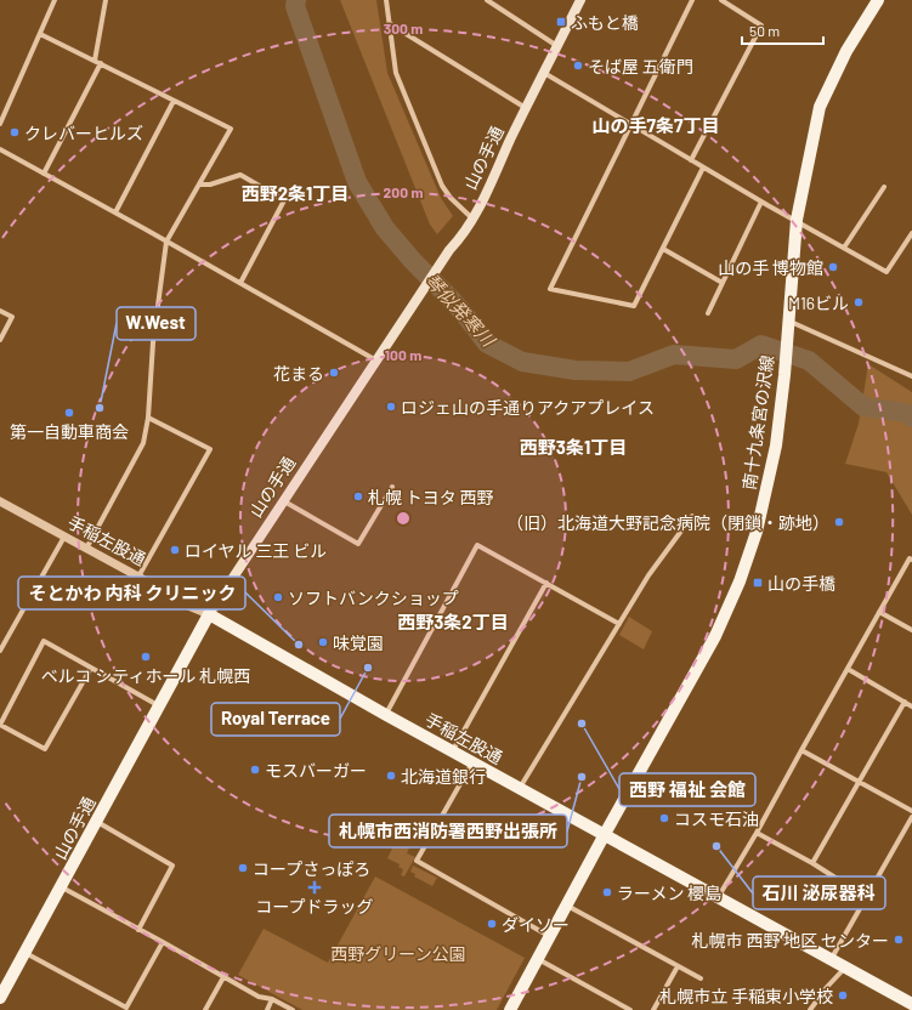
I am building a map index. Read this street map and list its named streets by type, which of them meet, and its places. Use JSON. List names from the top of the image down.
{
  "streets": {
    "main road": ["山の手通", "南十九条宮の沢線", "手稲左股通"]
  },
  "crossings": [
    ["山の手通", "手稲左股通"],
    ["南十九条宮の沢線", "手稲左股通"]
  ],
  "districts": [
    "山の手7条7丁目",
    "西野2条1丁目",
    "西野3条1丁目",
    "西野3条2丁目"
  ],
  "water": ["琴似発寒川"],
  "parks": ["西野グリーン公園"],
  "places": {
    "transit": ["ふもと橋", "山の手橋"],
    "other": [
      "そば屋 五衛門",
      "クレバーヒルズ",
      "山の手 博物館",
      "M16ビル",
      "花まる",
      "ロジェ山の手通りアクアプレイス",
      "W.West",
      "第一自動車商会",
      "札幌 トヨタ 西野",
      "（旧）北海道大野記念病院（閉鎖・跡地）",
      "ロイヤル 三王 ビル",
      "ソフトバンクショップ",
      "味覚園",
      "そとかわ 内科 クリニック",
      "ベルコ シティホール 札幌西",
      "Royal Terrace",
      "西野 福祉 会館",
      "モスバーガー",
      "北海道銀行",
      "札幌市西消防署西野出張所",
      "コスモ石油",
      "石川 泌尿器科",
      "コープさっぽろ",
      "ラーメン 櫻島",
      "ダイソー",
      "札幌市 西野 地区 センター",
      "札幌市立 手稲東小学校"
    ],
    "health": ["コープドラッグ"]
  },
  "scale_bar": "50 m",
  "rings": ["300 m", "200 m", "100 m"]
}
